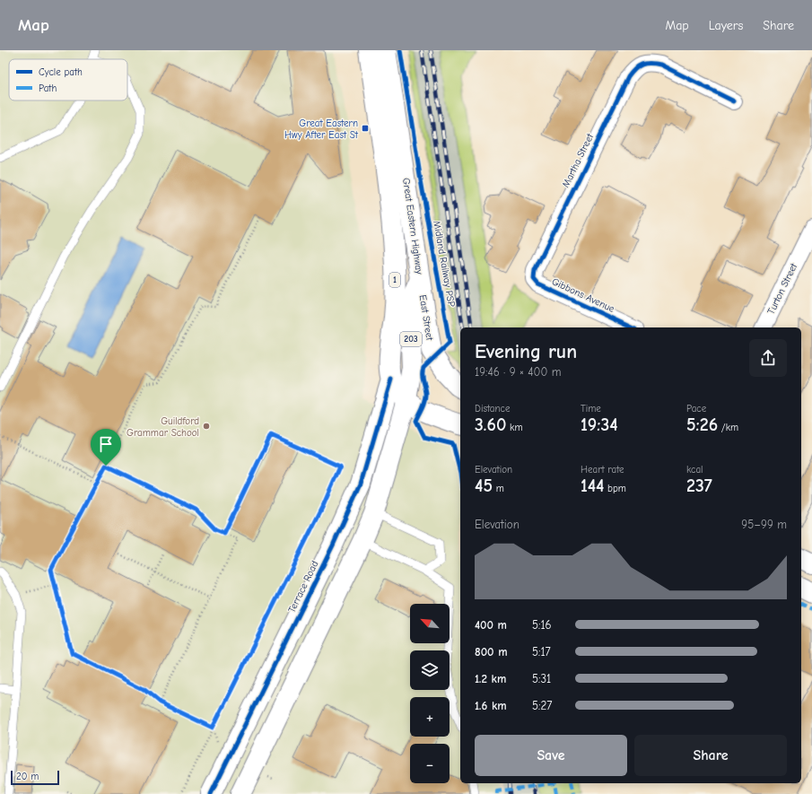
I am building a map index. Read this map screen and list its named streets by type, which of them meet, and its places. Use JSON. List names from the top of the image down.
{
  "streets": {
    "main road": [
      "Great Eastern Highway",
      "1",
      "East Street",
      "203",
      "Terrace Road"
    ],
    "street": ["Martha Street", "Turton Street", "Gibbons Avenue"],
    "cycle path": ["Midland Railway PSP"]
  },
  "crossings": [
    ["Martha Street", "Gibbons Avenue"],
    ["Great Eastern Highway", "1"],
    ["Great Eastern Highway", "East Street"],
    ["Great Eastern Highway", "203"],
    ["Great Eastern Highway", "Terrace Road"],
    ["1", "203"],
    ["1", "Terrace Road"]
  ],
  "places": {
    "transit": ["Great Eastern Hwy After East St"],
    "other": ["Guildford Grammar School"]
  },
  "legend": ["Cycle path", "Path"],
  "scale_bar": "20 m",
  "north": "top left",
  "page": {
    "header": "Map",
    "nav": ["Map", "Layers", "Share"],
    "heading": ["Evening run", "19:46 · 9 × 400 m"],
    "stats": [
      ["Distance", "3.60 km"],
      ["Time", "19:34"],
      ["Pace", "5:26 /km"],
      ["Elevation", "45 m"],
      ["Heart rate", "144 bpm"],
      ["kcal", "237"]
    ],
    "chart": ["Elevation", "95–99 m"],
    "map_buttons": ["+", "−"],
    "list": [
      {
        "name": "400 m",
        "note": "5:16"
      },
      {
        "name": "800 m",
        "note": "5:17"
      },
      {
        "name": "1.2 km",
        "note": "5:31"
      },
      {
        "name": "1.6 km",
        "note": "5:27"
      }
    ],
    "buttons": ["Save", "Share"],
    "scale": "20 m"
  }
}
